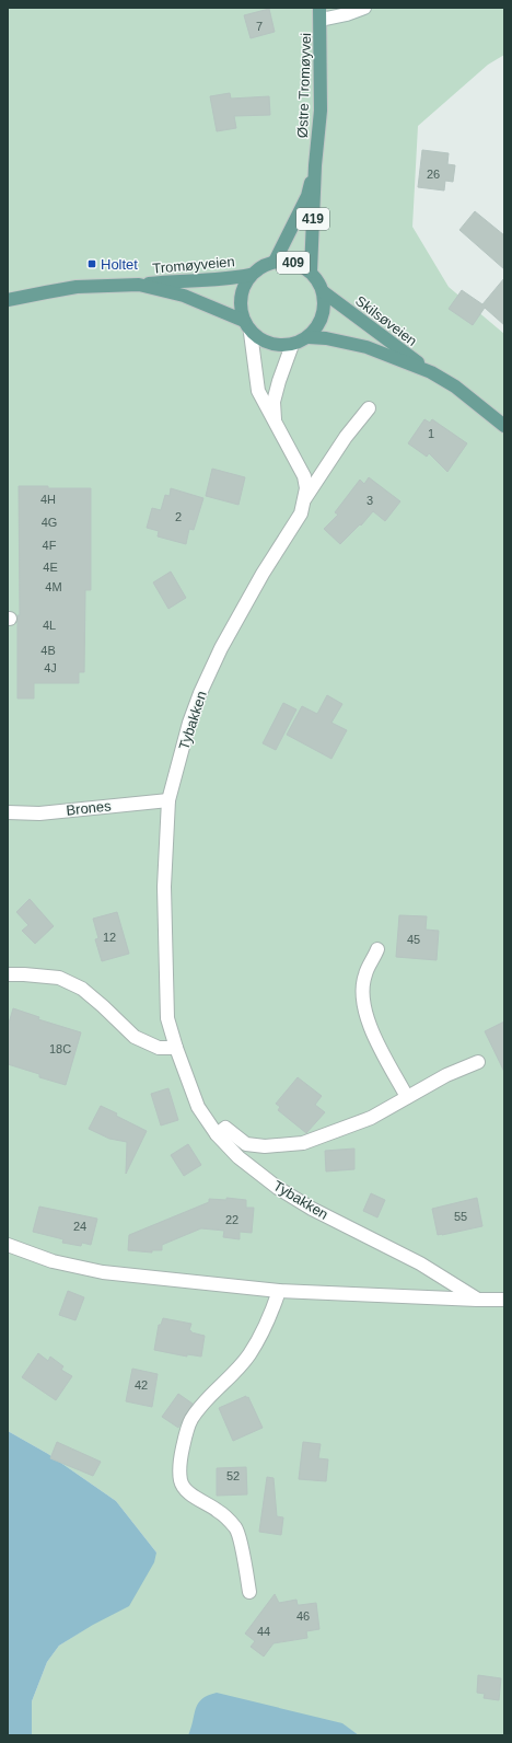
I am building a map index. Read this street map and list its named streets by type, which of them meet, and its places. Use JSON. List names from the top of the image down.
{
  "streets": {
    "main road": [
      "Østre Tromøyvei",
      "419",
      "409",
      "Tromøyveien",
      "Skilsøveien"
    ],
    "street": ["Tybakken", "Brones"]
  },
  "crossings": [
    ["Østre Tromøyvei", "409"],
    ["Østre Tromøyvei", "Tromøyveien"],
    ["Østre Tromøyvei", "Skilsøveien"],
    ["Østre Tromøyvei", "Tybakken"],
    ["409", "Tromøyveien"],
    ["409", "Skilsøveien"],
    ["409", "Tybakken"],
    ["Tromøyveien", "Skilsøveien"],
    ["Tromøyveien", "Tybakken"],
    ["Skilsøveien", "Tybakken"],
    ["Tybakken", "Brones"]
  ],
  "places": {
    "transit": ["Holtet"]
  },
  "house_numbers": [
    "7",
    "26",
    "1",
    "4H",
    "3",
    "2",
    "4G",
    "4F",
    "4E",
    "4M",
    "4L",
    "4B",
    "4J",
    "12",
    "45",
    "18C",
    "55",
    "22",
    "24",
    "42",
    "52",
    "46",
    "44"
  ]
}
